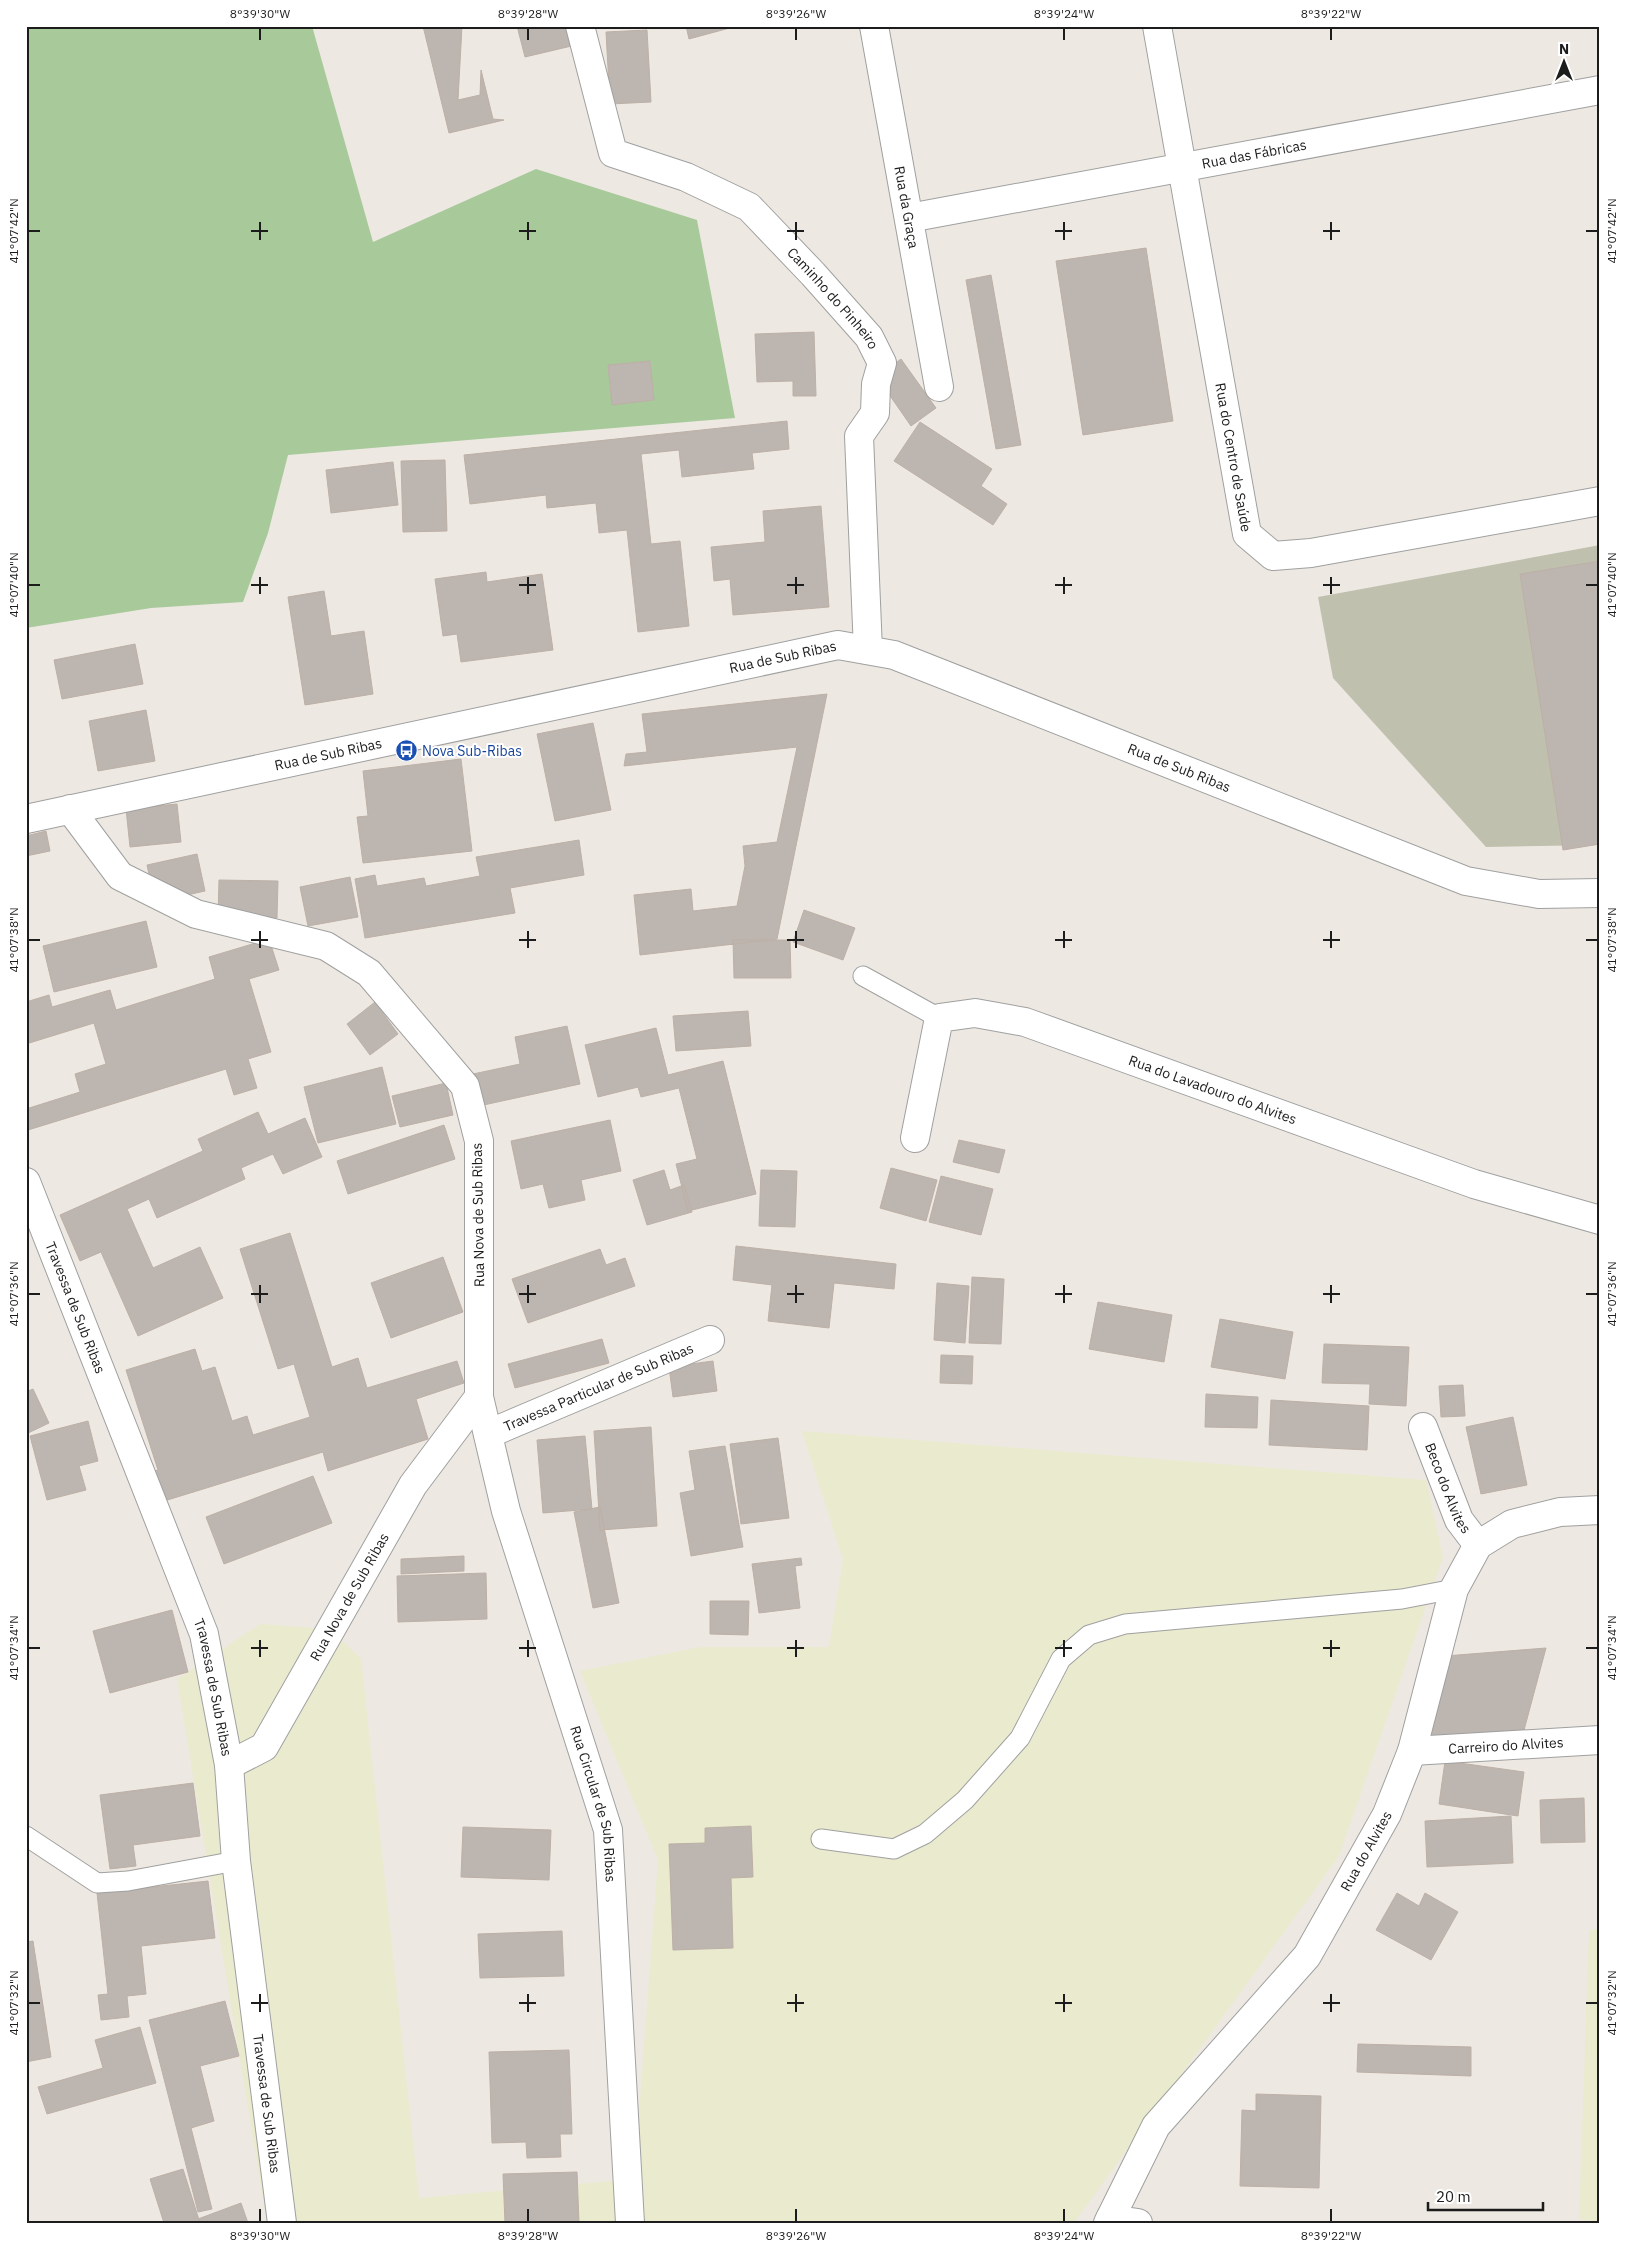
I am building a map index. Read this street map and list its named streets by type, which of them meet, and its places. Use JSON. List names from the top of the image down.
{
  "streets": {
    "street": [
      "Rua das Fábricas",
      "Rua da Graça",
      "Caminho do Pinheiro",
      "Rua do Centro de Saúde",
      "Rua de Sub Ribas",
      "Rua do Lavadouro do Alvites",
      "Rua Nova de Sub Ribas",
      "Travessa de Sub Ribas",
      "Travessa Particular de Sub Ribas",
      "Beco do Alvites",
      "Carreiro do Alvites",
      "Rua Circular de Sub Ribas",
      "Rua do Alvites"
    ]
  },
  "crossings": [
    ["Rua das Fábricas", "Rua da Graça"],
    ["Rua das Fábricas", "Rua do Centro de Saúde"],
    ["Caminho do Pinheiro", "Rua de Sub Ribas"],
    ["Rua de Sub Ribas", "Rua Nova de Sub Ribas"],
    ["Rua Nova de Sub Ribas", "Travessa de Sub Ribas"],
    ["Rua Nova de Sub Ribas", "Rua Circular de Sub Ribas"],
    ["Travessa Particular de Sub Ribas", "Rua Circular de Sub Ribas"],
    ["Beco do Alvites", "Rua do Alvites"],
    ["Carreiro do Alvites", "Rua do Alvites"]
  ],
  "places": {
    "bus stop": ["Nova Sub-Ribas"]
  },
  "scale_bar": "20 m",
  "north": "top",
  "coordinates": [
    "8°39'30\"W",
    "8°39'28\"W",
    "8°39'26\"W",
    "8°39'24\"W",
    "8°39'22\"W",
    "41°07'42\"N",
    "41°07'40\"N",
    "41°07'38\"N",
    "41°07'36\"N",
    "41°07'34\"N",
    "41°07'32\"N"
  ]
}
